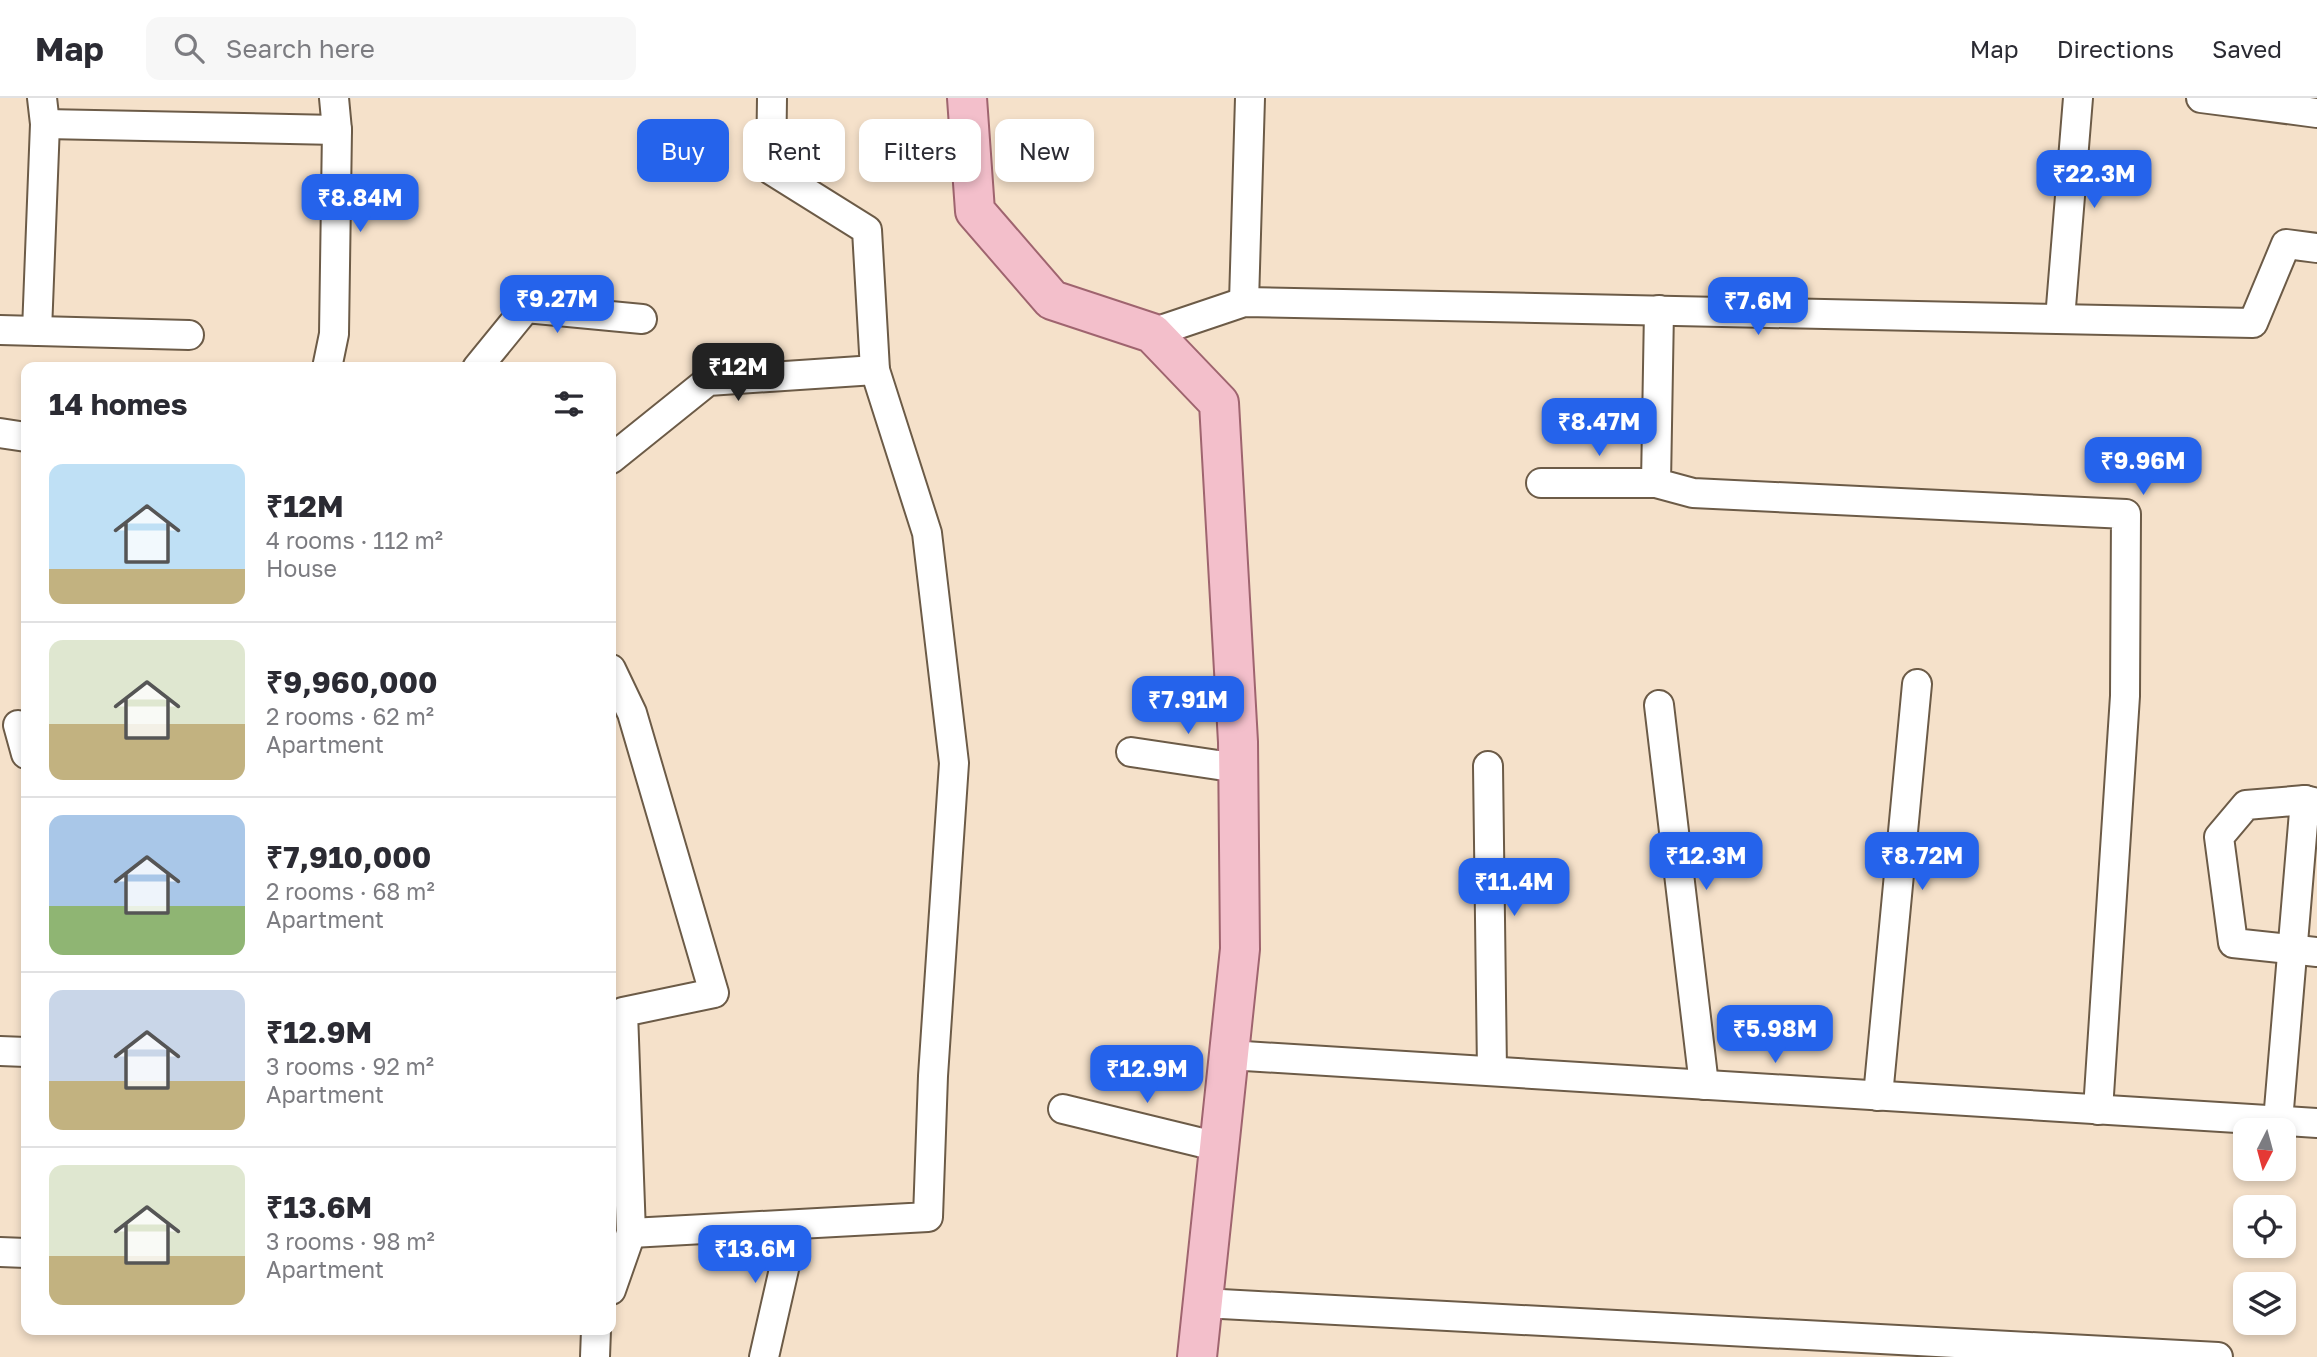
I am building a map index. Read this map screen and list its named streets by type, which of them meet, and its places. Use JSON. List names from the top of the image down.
{
  "north": "bottom",
  "page": {
    "header": "Map",
    "search": "Search here",
    "nav": ["Map", "Directions", "Saved"],
    "chip": [
      "Buy",
      "Rent",
      "Filters",
      "New"
    ],
    "price": [
      "₹22.3M",
      "₹8.84M",
      "₹9.27M",
      "₹7.6M",
      "₹12M",
      "₹8.47M",
      "₹9.96M",
      "₹7.91M",
      "₹12.3M",
      "₹8.72M",
      "₹11.4M",
      "₹5.98M",
      "₹12.9M",
      "₹13.6M"
    ],
    "heading": "14 homes",
    "list": [
      {
        "name": "₹12M",
        "note": "4 rooms · 112 m² · House"
      },
      {
        "name": "₹9,960,000",
        "note": "2 rooms · 62 m² · Apartment"
      },
      {
        "name": "₹7,910,000",
        "note": "2 rooms · 68 m² · Apartment"
      },
      {
        "name": "₹12.9M",
        "note": "3 rooms · 92 m² · Apartment"
      },
      {
        "name": "₹13.6M",
        "note": "3 rooms · 98 m² · Apartment"
      }
    ]
  }
}
